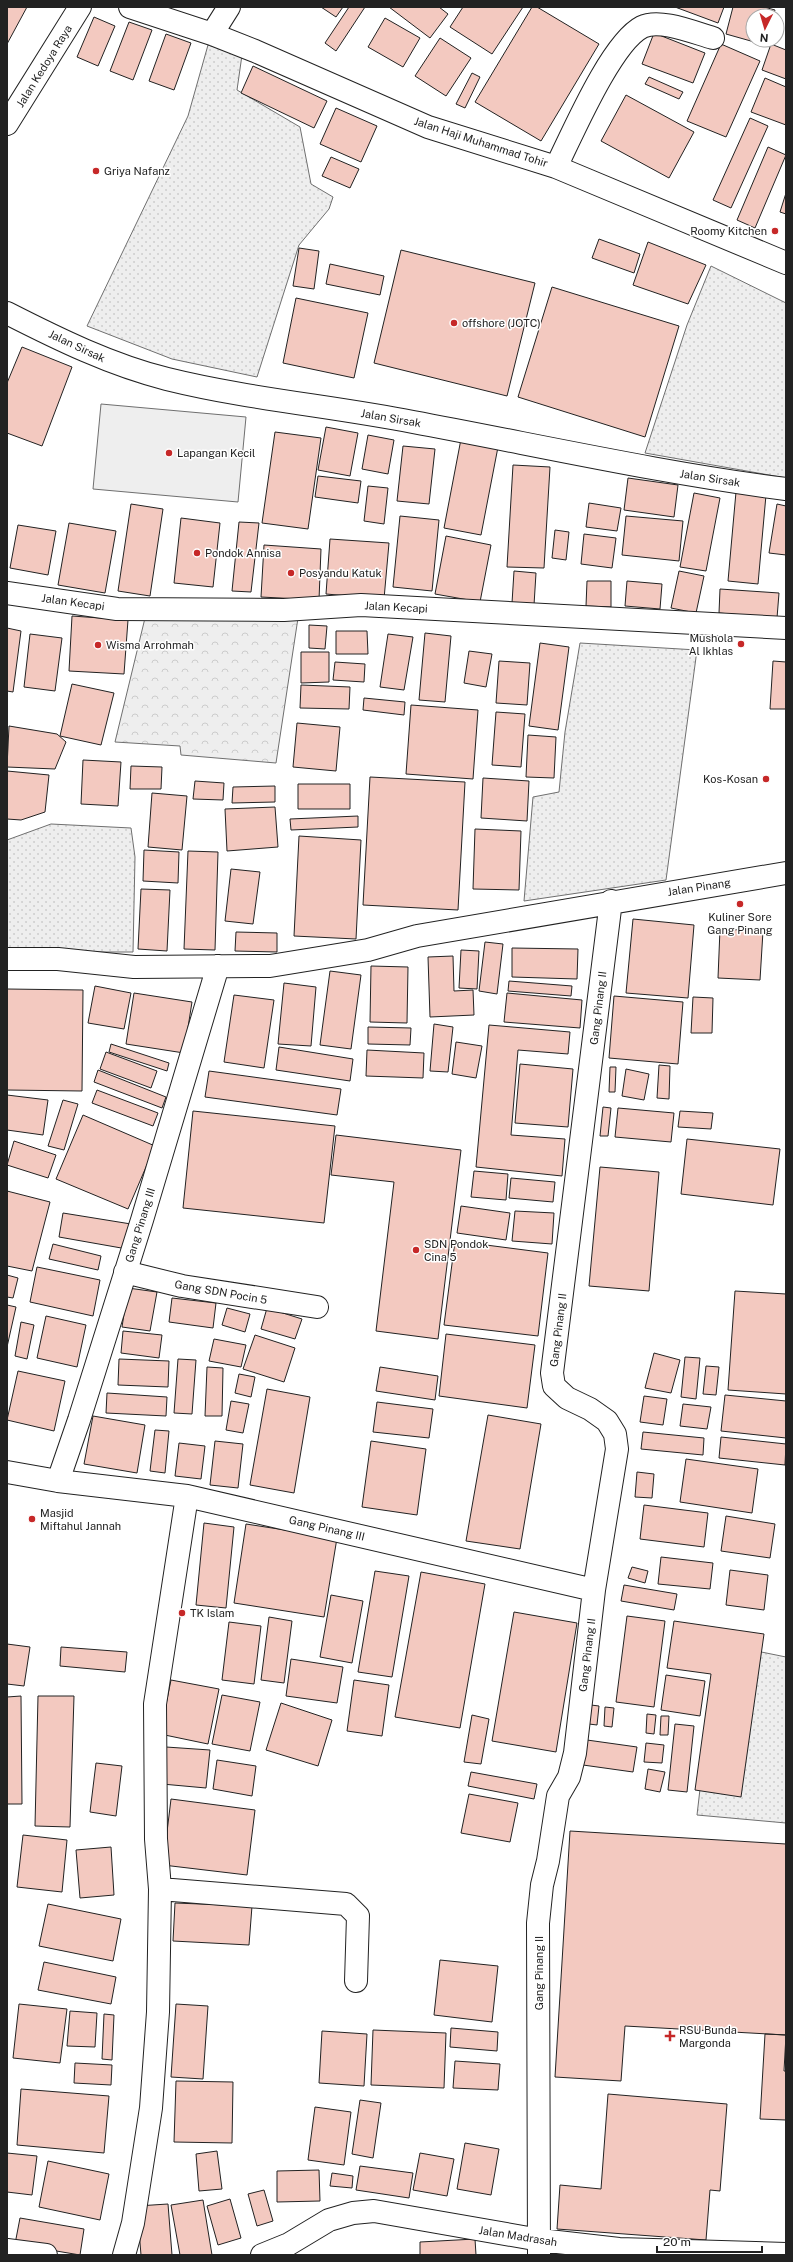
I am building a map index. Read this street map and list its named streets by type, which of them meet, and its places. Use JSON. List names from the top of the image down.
{
  "streets": {
    "street": [
      "Jalan Kedoya Raya",
      "Jalan Haji Muhammad Tohir",
      "Jalan Sirsak",
      "Jalan Kecapi",
      "Jalan Pinang",
      "Gang Pinang II",
      "Gang Pinang III",
      "Gang SDN Pocin 5",
      "Jalan Madrasah"
    ]
  },
  "crossings": [
    ["Jalan Pinang", "Gang Pinang II"],
    ["Gang Pinang II", "Gang Pinang III"],
    ["Gang Pinang II", "Jalan Madrasah"],
    ["Gang Pinang III", "Gang SDN Pocin 5"]
  ],
  "places": {
    "other": [
      "Griya Nafanz",
      "Roomy Kitchen",
      "offshore (JOTC)",
      "Lapangan Kecil",
      "Pondok Annisa",
      "Posyandu Katuk",
      "Mushola Al Ikhlas",
      "Wisma Arrohmah",
      "Kos-Kosan",
      "Kuliner Sore Gang Pinang",
      "SDN Pondok Cina 5",
      "Masjid Miftahul Jannah",
      "TK Islam"
    ],
    "health": ["RSU Bunda Margonda"]
  },
  "scale_bar": "20 m",
  "north": "bottom"
}
